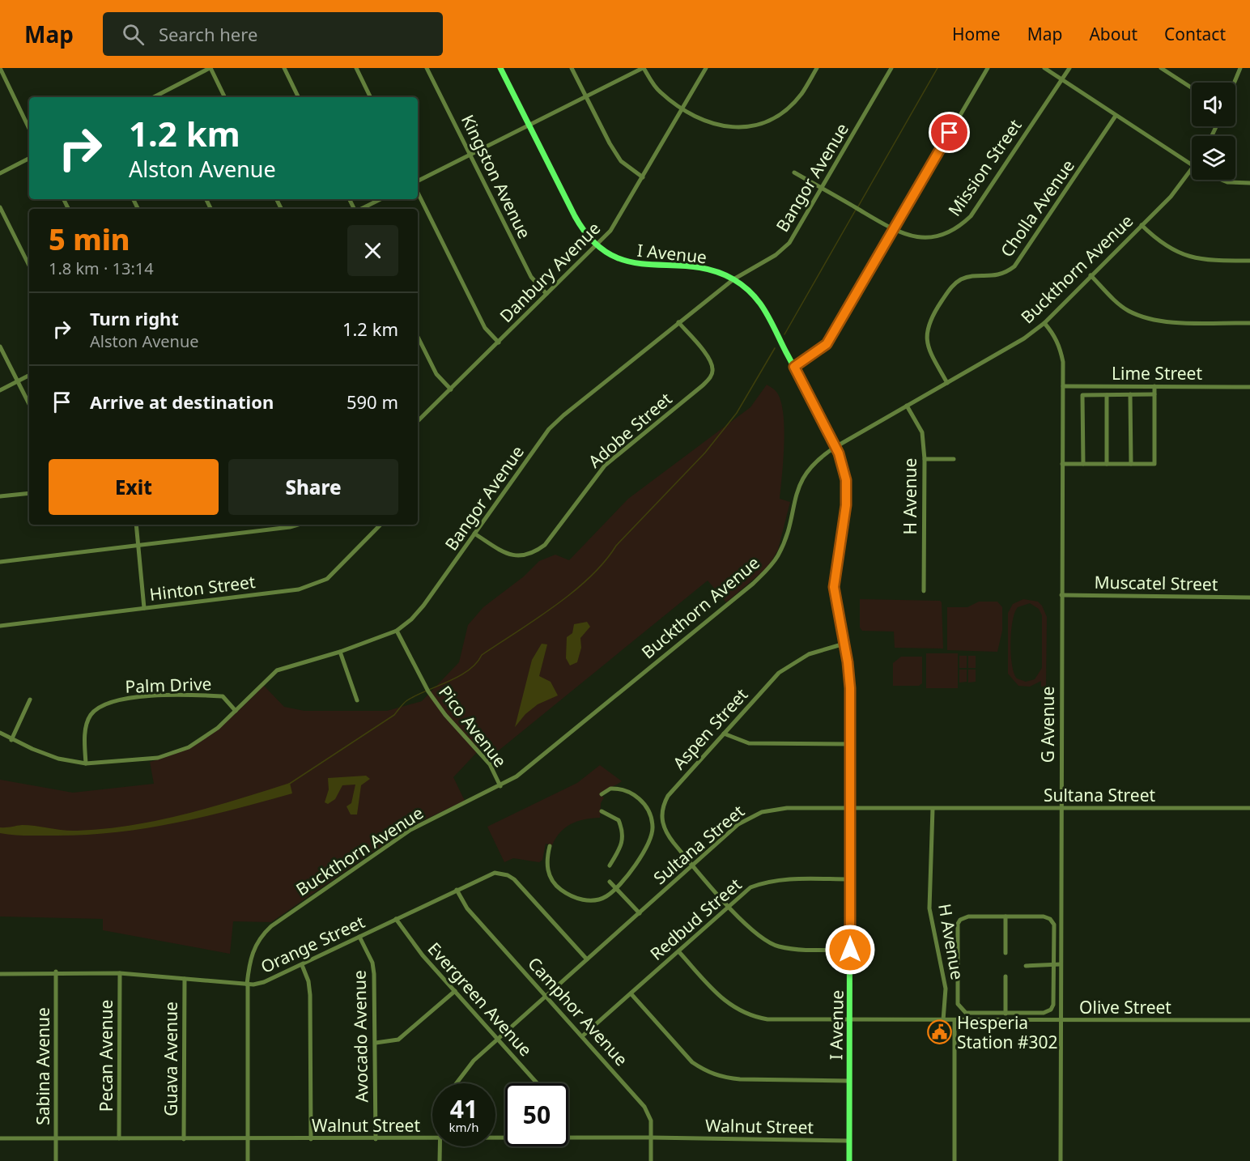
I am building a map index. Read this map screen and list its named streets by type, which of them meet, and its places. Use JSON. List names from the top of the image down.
{
  "streets": {
    "main road": ["I Avenue"],
    "street": [
      "Mission Street",
      "Kingston Avenue",
      "Bangor Avenue",
      "Cholla Avenue",
      "Buckthorn Avenue",
      "Danbury Avenue",
      "Lime Street",
      "Adobe Street",
      "H Avenue",
      "Muscatel Street",
      "Hinton Street",
      "Palm Drive",
      "G Avenue",
      "Pico Avenue",
      "Aspen Street",
      "Sultana Street",
      "Redbud Street",
      "Orange Street",
      "Evergreen Avenue",
      "Olive Street",
      "Camphor Avenue",
      "Avocado Avenue",
      "Pecan Avenue",
      "Guava Avenue",
      "Sabina Avenue",
      "Walnut Street"
    ]
  },
  "crossings": [
    ["Mission Street", "Bangor Avenue"],
    ["Kingston Avenue", "Danbury Avenue"],
    ["Bangor Avenue", "I Avenue"],
    ["Bangor Avenue", "Adobe Street"],
    ["Bangor Avenue", "Palm Drive"],
    ["Bangor Avenue", "Pico Avenue"],
    ["Cholla Avenue", "Buckthorn Avenue"],
    ["I Avenue", "Buckthorn Avenue"],
    ["I Avenue", "Danbury Avenue"],
    ["I Avenue", "Aspen Street"],
    ["I Avenue", "Sultana Street"],
    ["I Avenue", "Redbud Street"],
    ["I Avenue", "Olive Street"],
    ["I Avenue", "Walnut Street"],
    ["Buckthorn Avenue", "H Avenue"],
    ["Buckthorn Avenue", "G Avenue"],
    ["Buckthorn Avenue", "Pico Avenue"],
    ["Buckthorn Avenue", "Orange Street"],
    ["Buckthorn Avenue", "Walnut Street"],
    ["Lime Street", "G Avenue"],
    ["H Avenue", "Sultana Street"],
    ["H Avenue", "Olive Street"],
    ["Muscatel Street", "G Avenue"],
    ["G Avenue", "Sultana Street"],
    ["G Avenue", "Olive Street"],
    ["Aspen Street", "Sultana Street"],
    ["Aspen Street", "Redbud Street"],
    ["Sultana Street", "Orange Street"],
    ["Sultana Street", "Evergreen Avenue"],
    ["Sultana Street", "Camphor Avenue"],
    ["Redbud Street", "Olive Street"],
    ["Redbud Street", "Camphor Avenue"],
    ["Orange Street", "Evergreen Avenue"],
    ["Orange Street", "Camphor Avenue"],
    ["Orange Street", "Avocado Avenue"],
    ["Orange Street", "Pecan Avenue"],
    ["Orange Street", "Guava Avenue"],
    ["Orange Street", "Sabina Avenue"],
    ["Camphor Avenue", "Walnut Street"],
    ["Avocado Avenue", "Walnut Street"],
    ["Pecan Avenue", "Walnut Street"],
    ["Guava Avenue", "Walnut Street"],
    ["Sabina Avenue", "Walnut Street"]
  ],
  "places": {
    "public building": ["Hesperia Station #302"]
  },
  "page": {
    "header": "Map",
    "search": "Search here",
    "nav": [
      "Home",
      "Map",
      "About",
      "Contact"
    ],
    "turn": ["1.2 km", "Alston Avenue"],
    "heading": ["5 min", "1.8 km · 13:14"],
    "list": [
      {
        "name": "Turn right",
        "note": "Alston Avenue",
        "value": "1.2 km"
      },
      {
        "name": "Arrive at destination",
        "value": "590 m"
      }
    ],
    "buttons": ["Exit", "Share"],
    "speed": "41 km/h",
    "limit": "50"
  }
}
